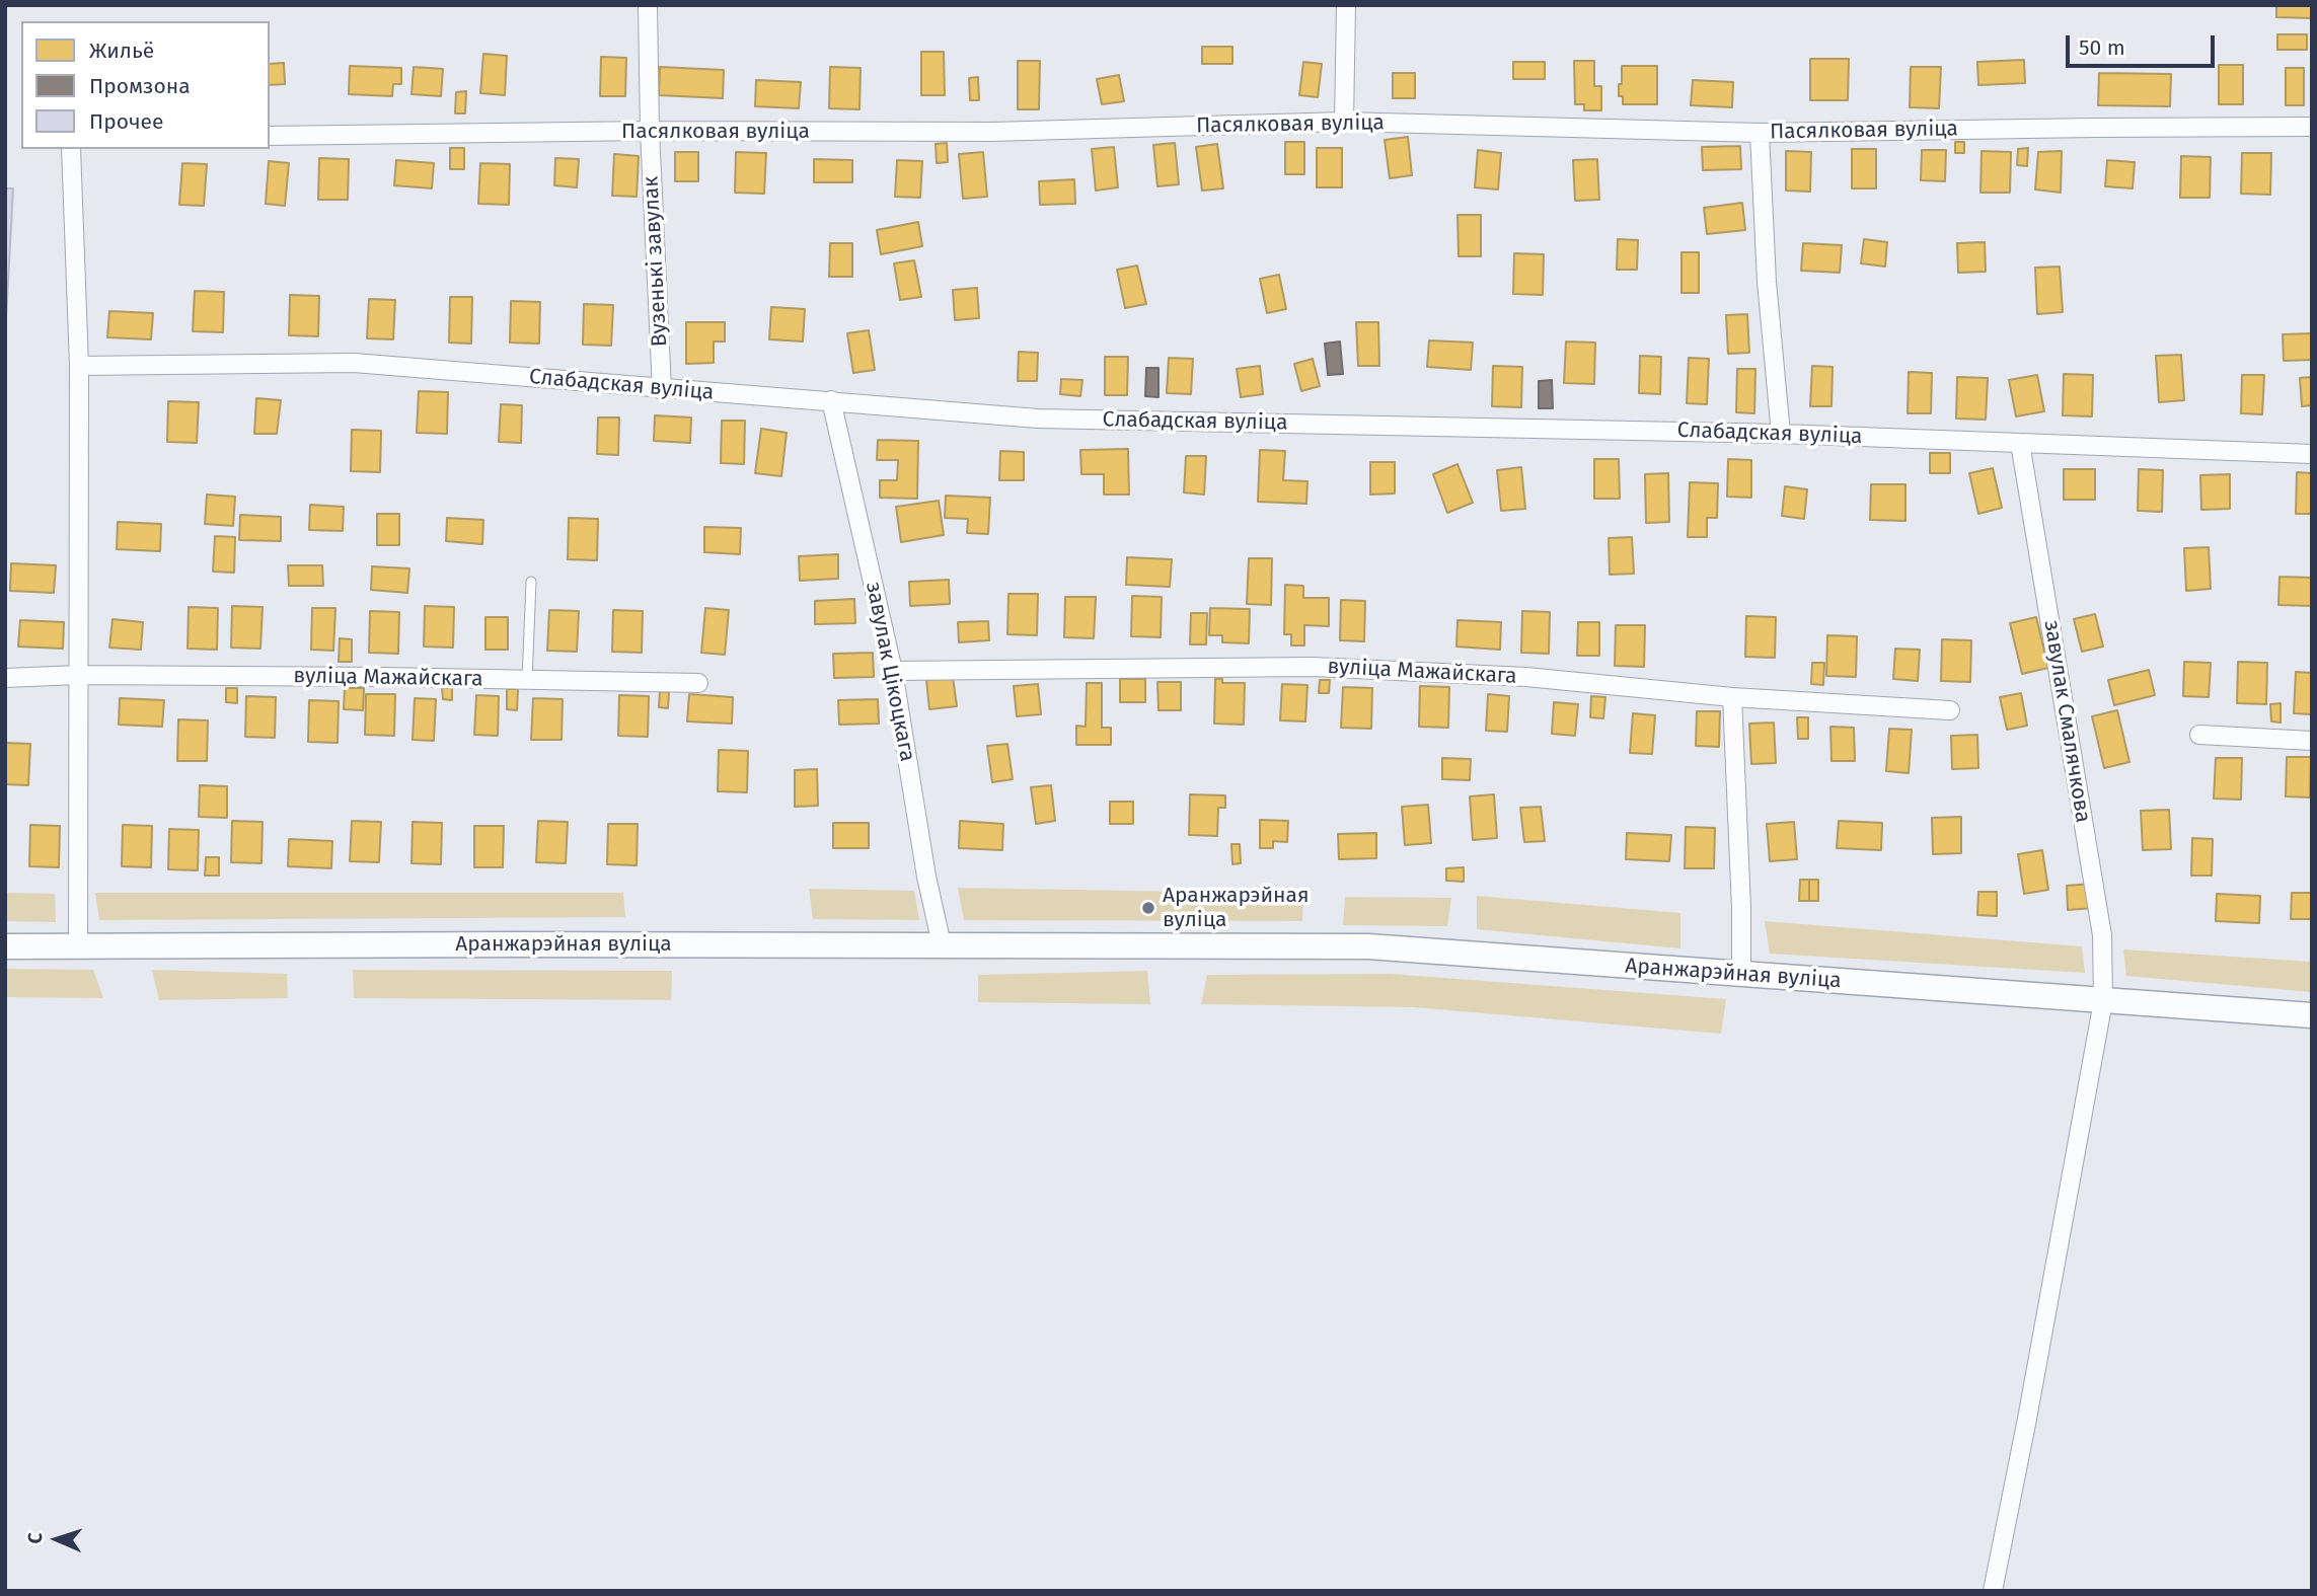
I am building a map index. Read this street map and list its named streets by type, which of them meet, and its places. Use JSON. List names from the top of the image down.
{
  "streets": {
    "main road": ["Аранжарэйная вуліца"],
    "street": [
      "Пасялковая вуліца",
      "Вузенькі завулак",
      "Слабадская вуліца",
      "завулак Цікоцкага",
      "вуліца Мажайскага",
      "завулак Смалячкова"
    ]
  },
  "crossings": [
    ["Пасялковая вуліца", "Вузенькі завулак"],
    ["Вузенькі завулак", "Слабадская вуліца"],
    ["Слабадская вуліца", "завулак Цікоцкага"],
    ["Слабадская вуліца", "завулак Смалячкова"],
    ["завулак Цікоцкага", "вуліца Мажайскага"],
    ["завулак Цікоцкага", "Аранжарэйная вуліца"],
    ["завулак Смалячкова", "Аранжарэйная вуліца"]
  ],
  "places": ["Аранжарэйная вуліца"],
  "legend": ["Жильё", "Промзона", "Прочее"],
  "scale_bar": "50 m",
  "north": "left"
}
